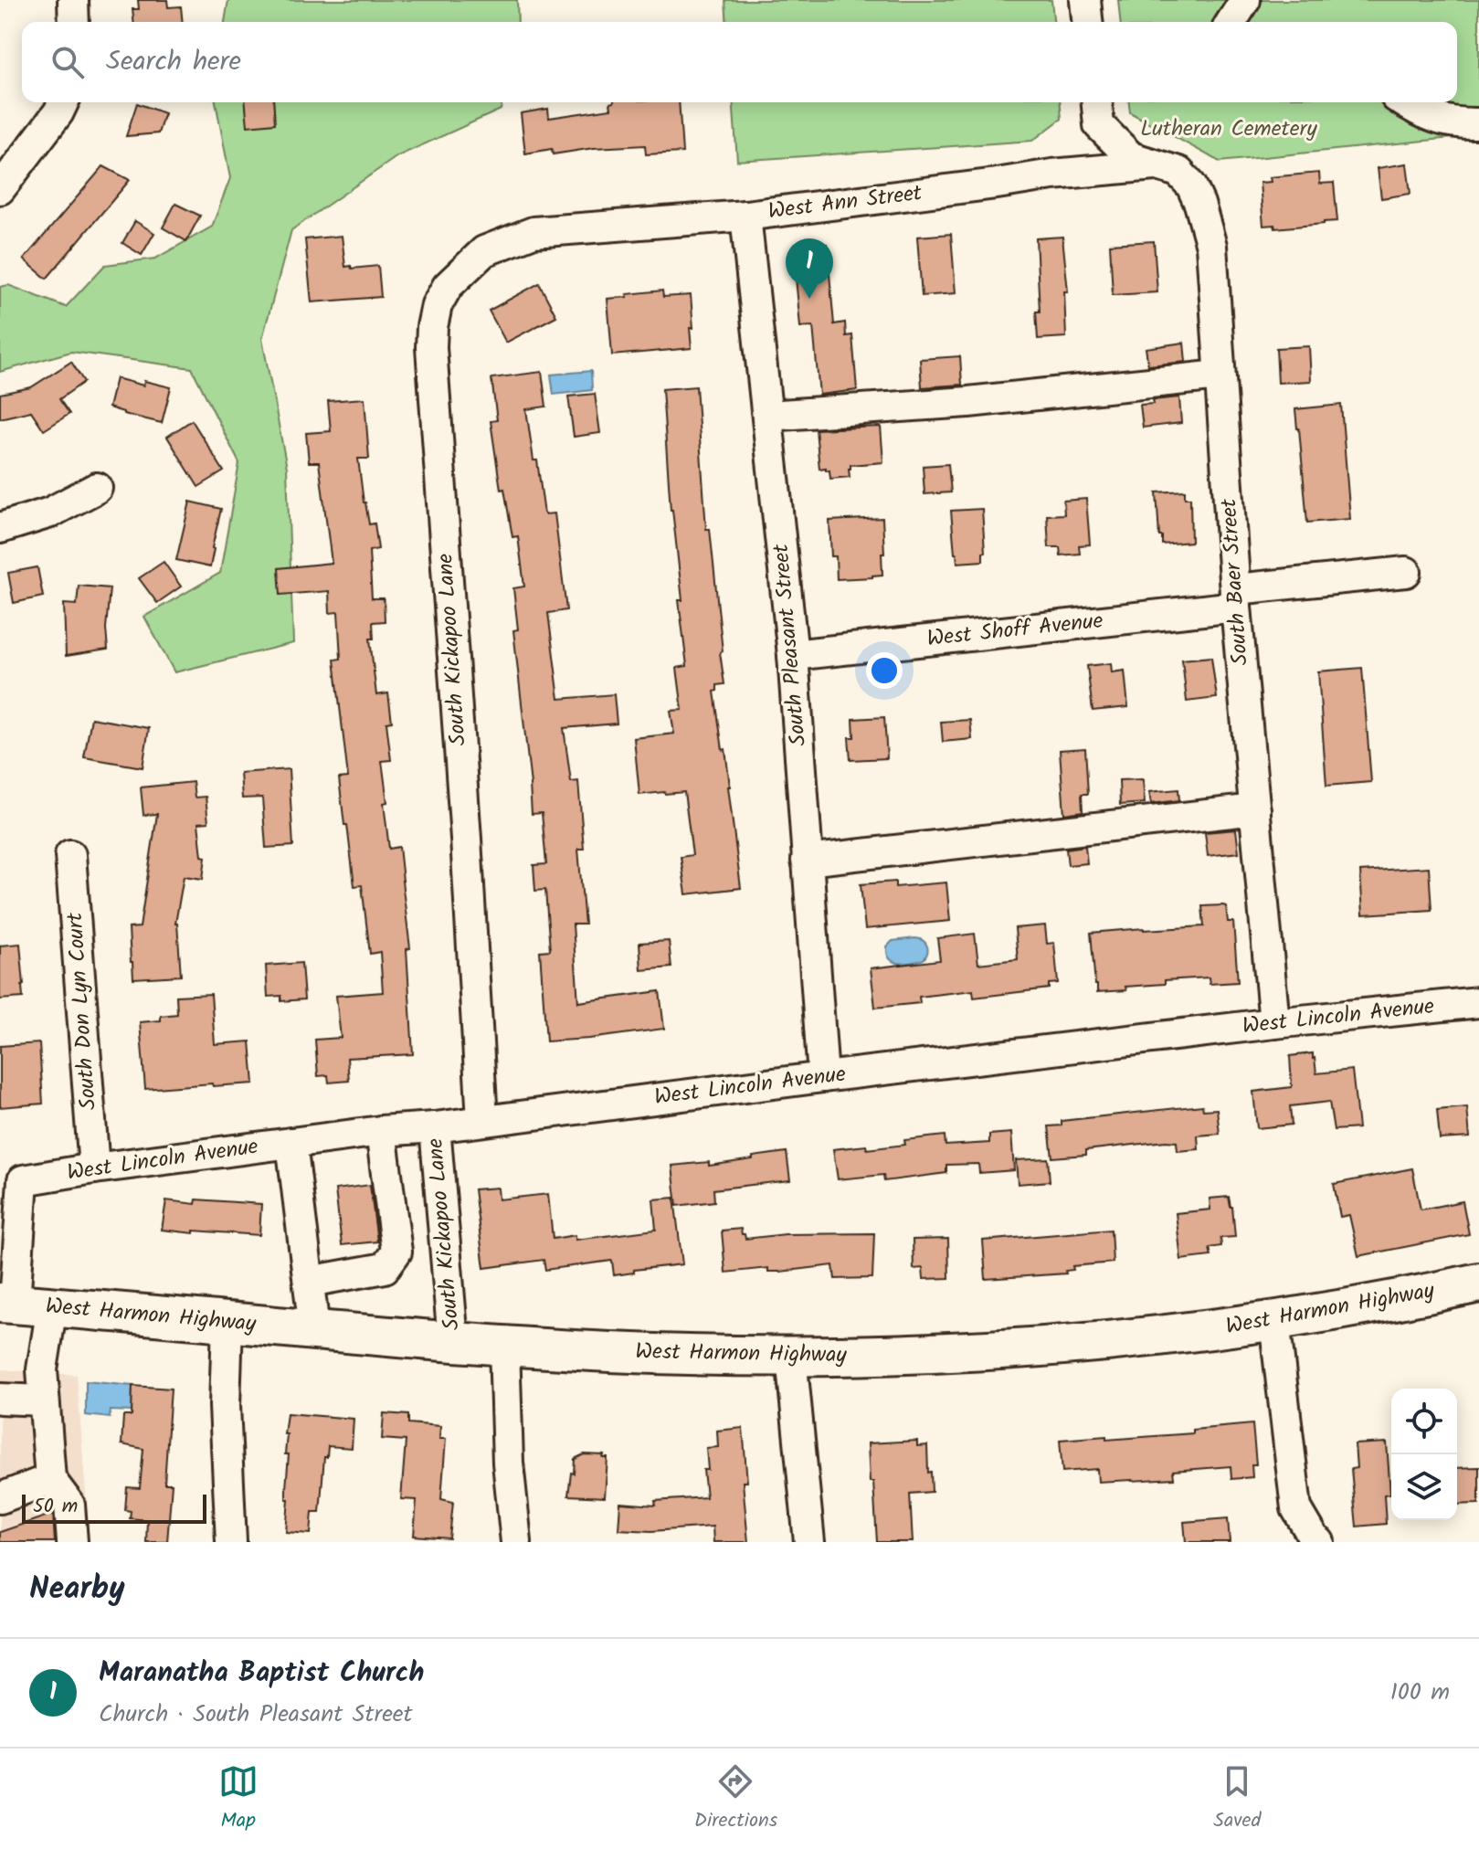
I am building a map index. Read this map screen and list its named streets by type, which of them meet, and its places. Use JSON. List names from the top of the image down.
{
  "streets": {
    "main road": ["West Harmon Highway"],
    "street": [
      "West Ann Street",
      "South Baer Street",
      "West Shoff Avenue",
      "South Pleasant Street",
      "South Kickapoo Lane",
      "South Don Lyn Court",
      "West Lincoln Avenue"
    ]
  },
  "crossings": [
    ["West Ann Street", "South Baer Street"],
    ["West Ann Street", "South Pleasant Street"],
    ["West Ann Street", "South Kickapoo Lane"],
    ["South Baer Street", "West Shoff Avenue"],
    ["South Baer Street", "West Lincoln Avenue"],
    ["West Shoff Avenue", "South Pleasant Street"],
    ["South Pleasant Street", "West Lincoln Avenue"],
    ["South Kickapoo Lane", "West Lincoln Avenue"],
    ["South Kickapoo Lane", "West Harmon Highway"],
    ["South Don Lyn Court", "West Lincoln Avenue"],
    ["West Lincoln Avenue", "West Harmon Highway"]
  ],
  "parks": ["Lutheran Cemetery"],
  "scale_bar": "50 m",
  "page": {
    "search": "Search here",
    "pins": "1",
    "scale": "50 m",
    "heading": "Nearby",
    "list": [
      {
        "mark": "1",
        "name": "Maranatha Baptist Church",
        "note": "Church · South Pleasant Street",
        "value": "100 m"
      }
    ],
    "nav": ["Map", "Directions", "Saved"]
  }
}
